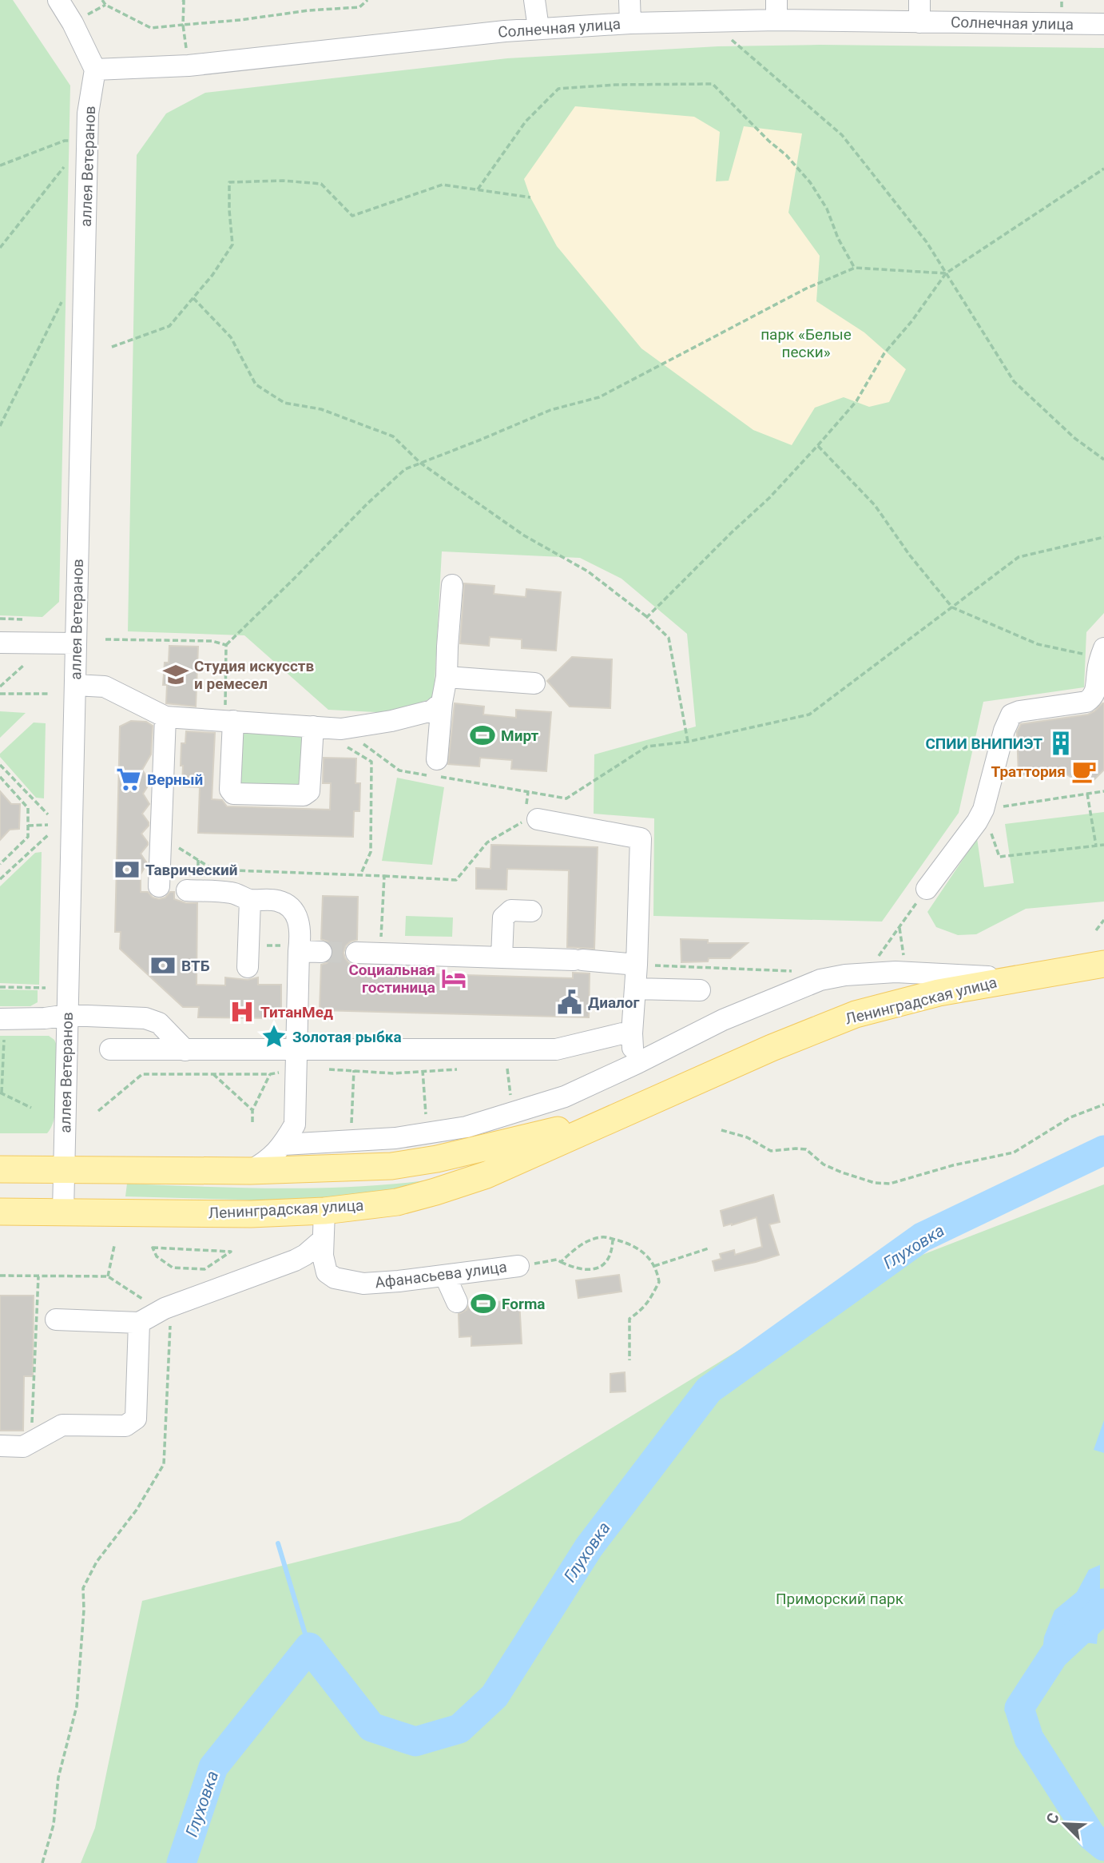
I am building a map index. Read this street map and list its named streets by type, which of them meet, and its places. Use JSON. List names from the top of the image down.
{
  "streets": {
    "main road": ["Ленинградская улица"],
    "street": ["Солнечная улица", "аллея Ветеранов", "Афанасьева улица"]
  },
  "crossings": [
    ["Солнечная улица", "аллея Ветеранов"],
    ["аллея Ветеранов", "Ленинградская улица"],
    ["Ленинградская улица", "Афанасьева улица"]
  ],
  "water": ["Глуховка"],
  "parks": ["парк «Белые пески»", "Приморский парк"],
  "places": {
    "school or university": ["Студия искусств и ремесел"],
    "sports": ["Мирт", "Forma"],
    "building": ["СПИИ ВНИПИЭТ"],
    "cafe": ["Траттория"],
    "supermarket": ["Верный"],
    "bank": ["Таврический", "ВТБ"],
    "hotel": ["Социальная гостиница"],
    "public building": ["Диалог"],
    "hospital": ["ТитанМед"],
    "place": ["Золотая рыбка"]
  },
  "north": "top left"
}
